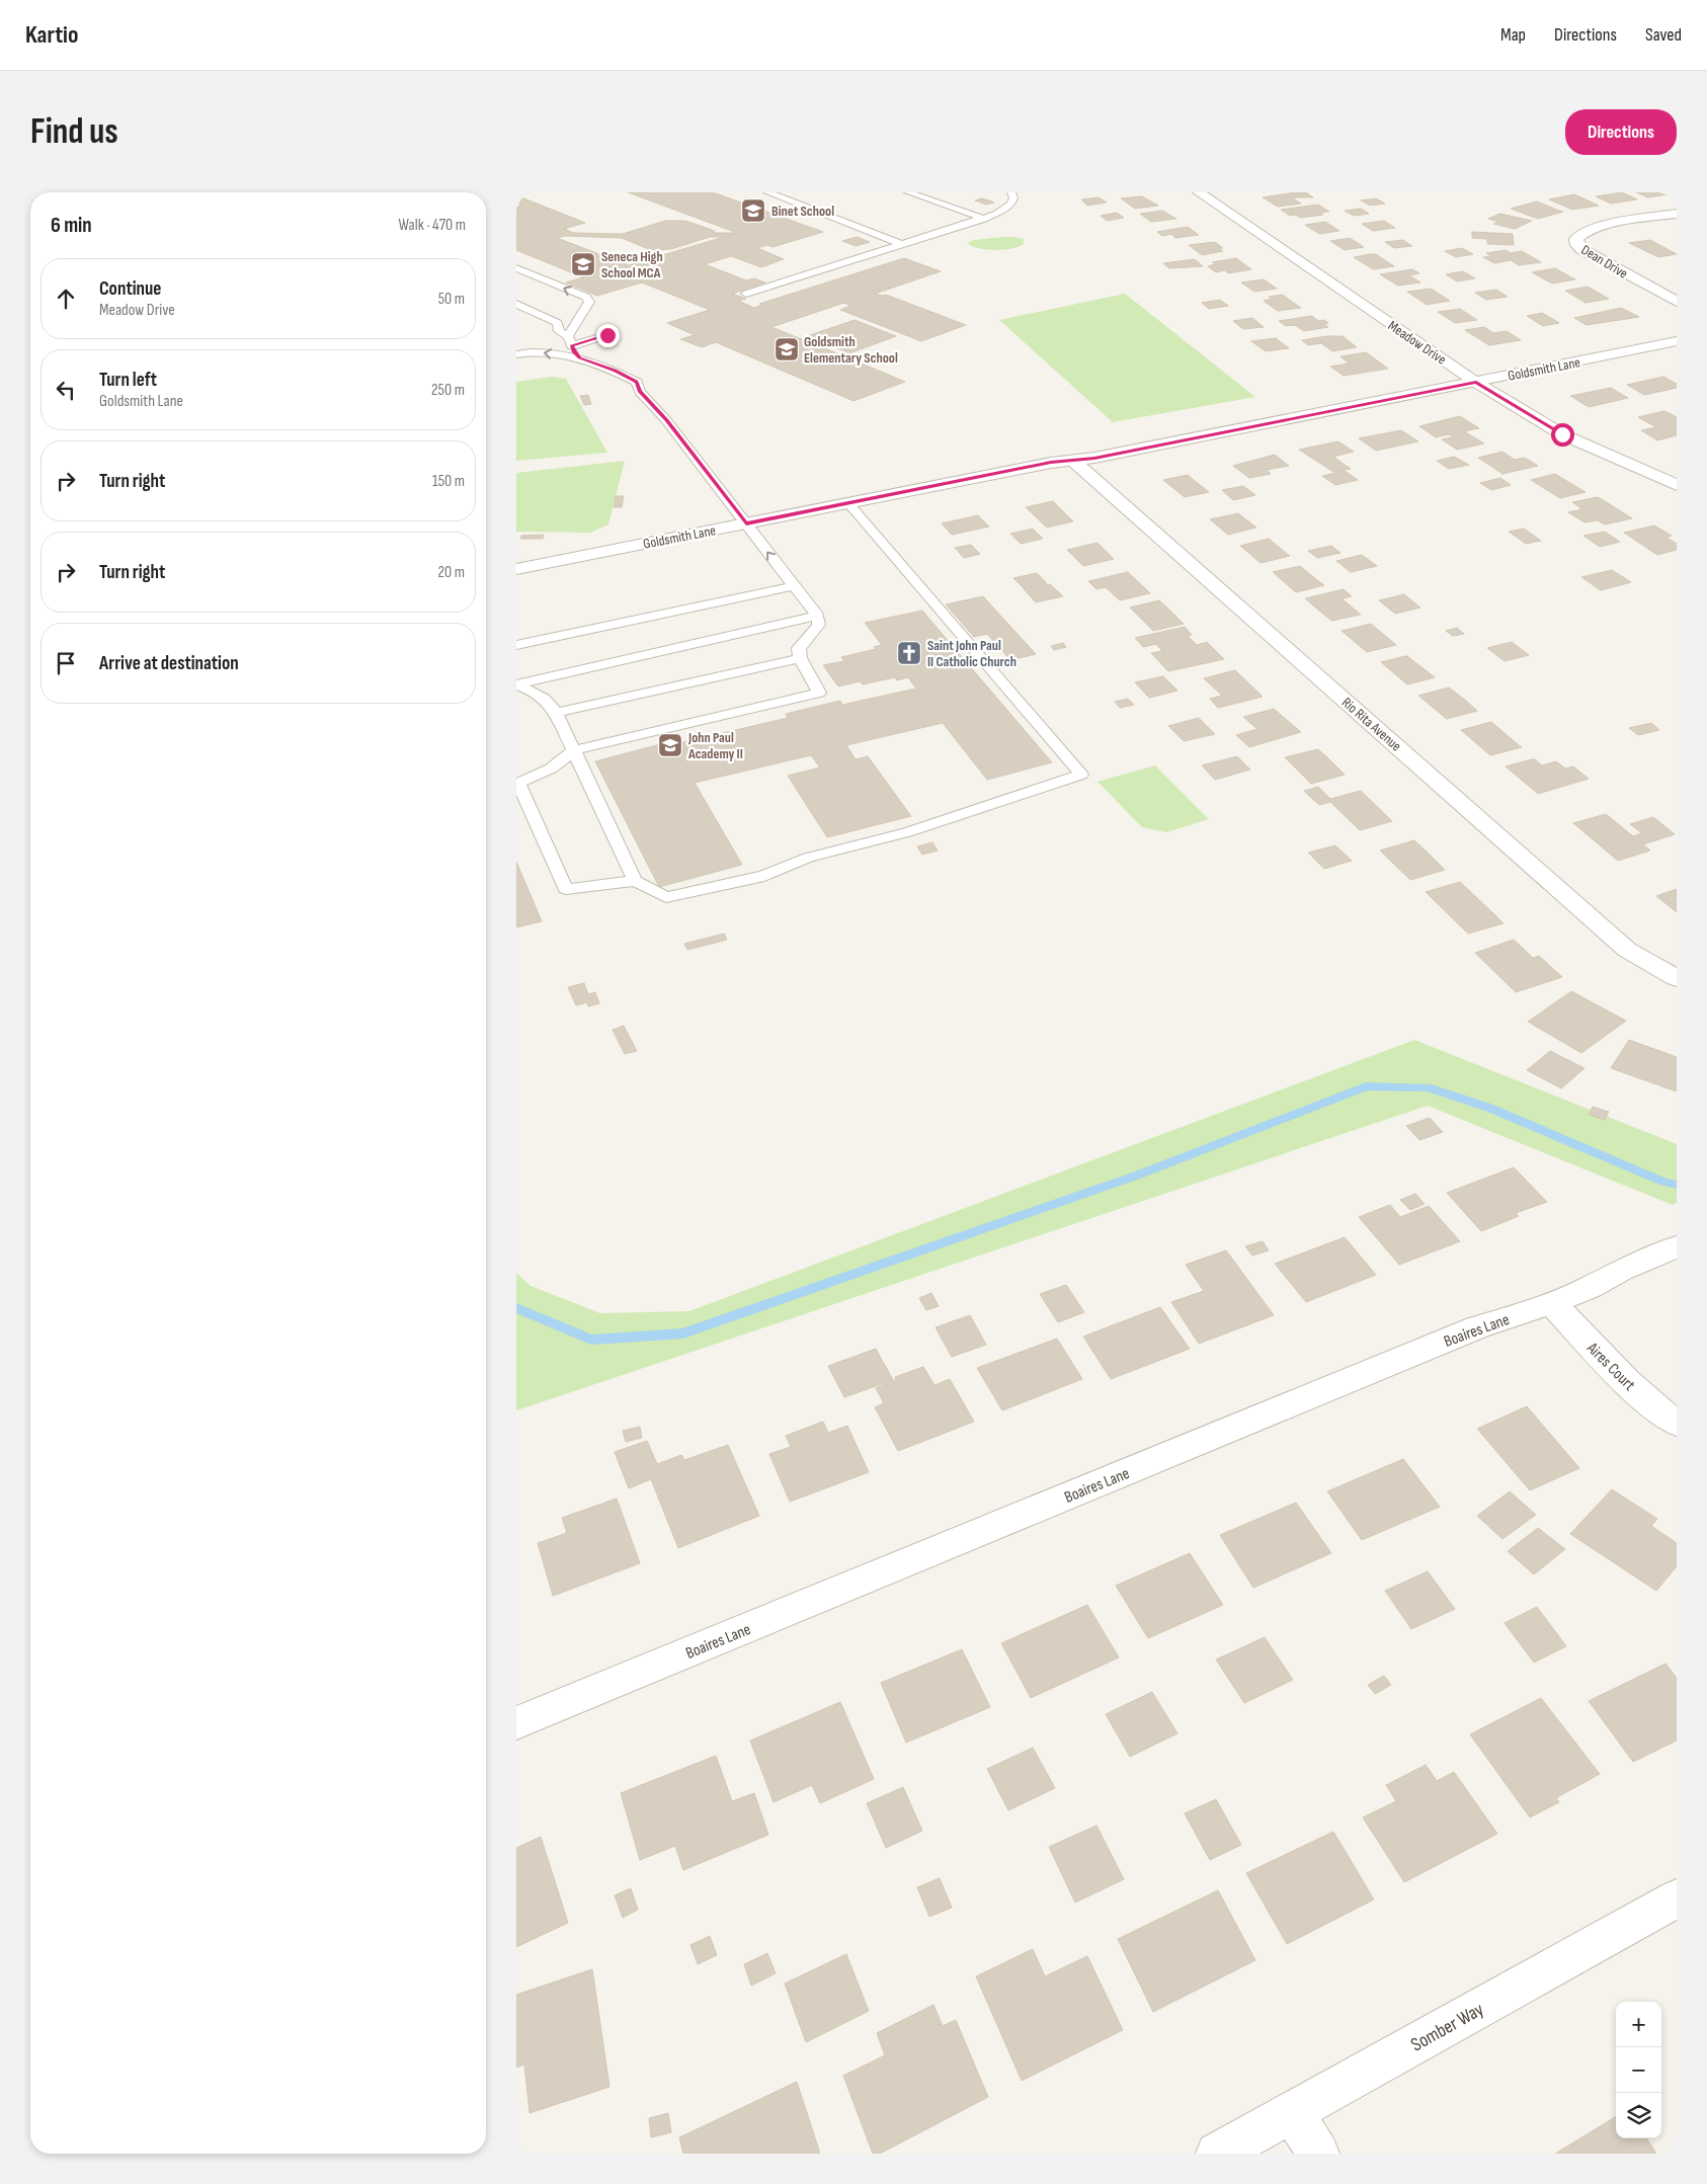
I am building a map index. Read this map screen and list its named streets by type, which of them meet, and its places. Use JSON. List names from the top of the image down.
{
  "streets": {
    "street": [
      "Dean Drive",
      "Meadow Drive",
      "Goldsmith Lane",
      "Rio Rita Avenue",
      "Boaires Lane",
      "Aires Court",
      "Somber Way"
    ]
  },
  "crossings": [
    ["Meadow Drive", "Goldsmith Lane"],
    ["Goldsmith Lane", "Rio Rita Avenue"],
    ["Boaires Lane", "Aires Court"]
  ],
  "places": {
    "school or university": [
      "Binet School",
      "Seneca High School MCA",
      "Goldsmith Elementary School",
      "John Paul Academy II"
    ],
    "church": ["Saint John Paul II Catholic Church"]
  },
  "page": {
    "header": "Kartio",
    "nav": ["Map", "Directions", "Saved"],
    "buttons": "Directions",
    "title": "Find us",
    "heading": ["6 min", "Walk · 470 m"],
    "list": [
      ["Continue", "Meadow Drive", "50 m"],
      ["Turn left", "Goldsmith Lane", "250 m"],
      ["Turn right", "150 m"],
      ["Turn right", "20 m"],
      "Arrive at destination"
    ],
    "map_buttons": ["+", "−"]
  }
}
